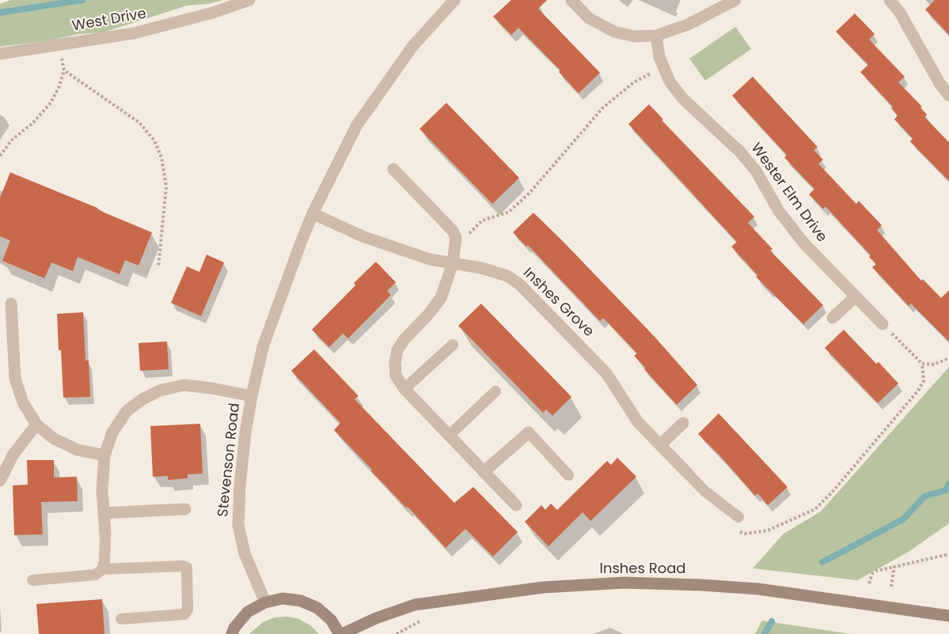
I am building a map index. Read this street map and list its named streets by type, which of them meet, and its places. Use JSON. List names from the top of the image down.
{
  "streets": {
    "street": [
      "West Drive",
      "Wester Elm Drive",
      "Inshes Grove",
      "Stevenson Road",
      "Inshes Road"
    ]
  },
  "crossings": [
    ["Inshes Grove", "Stevenson Road"],
    ["Stevenson Road", "Inshes Road"]
  ]
}
